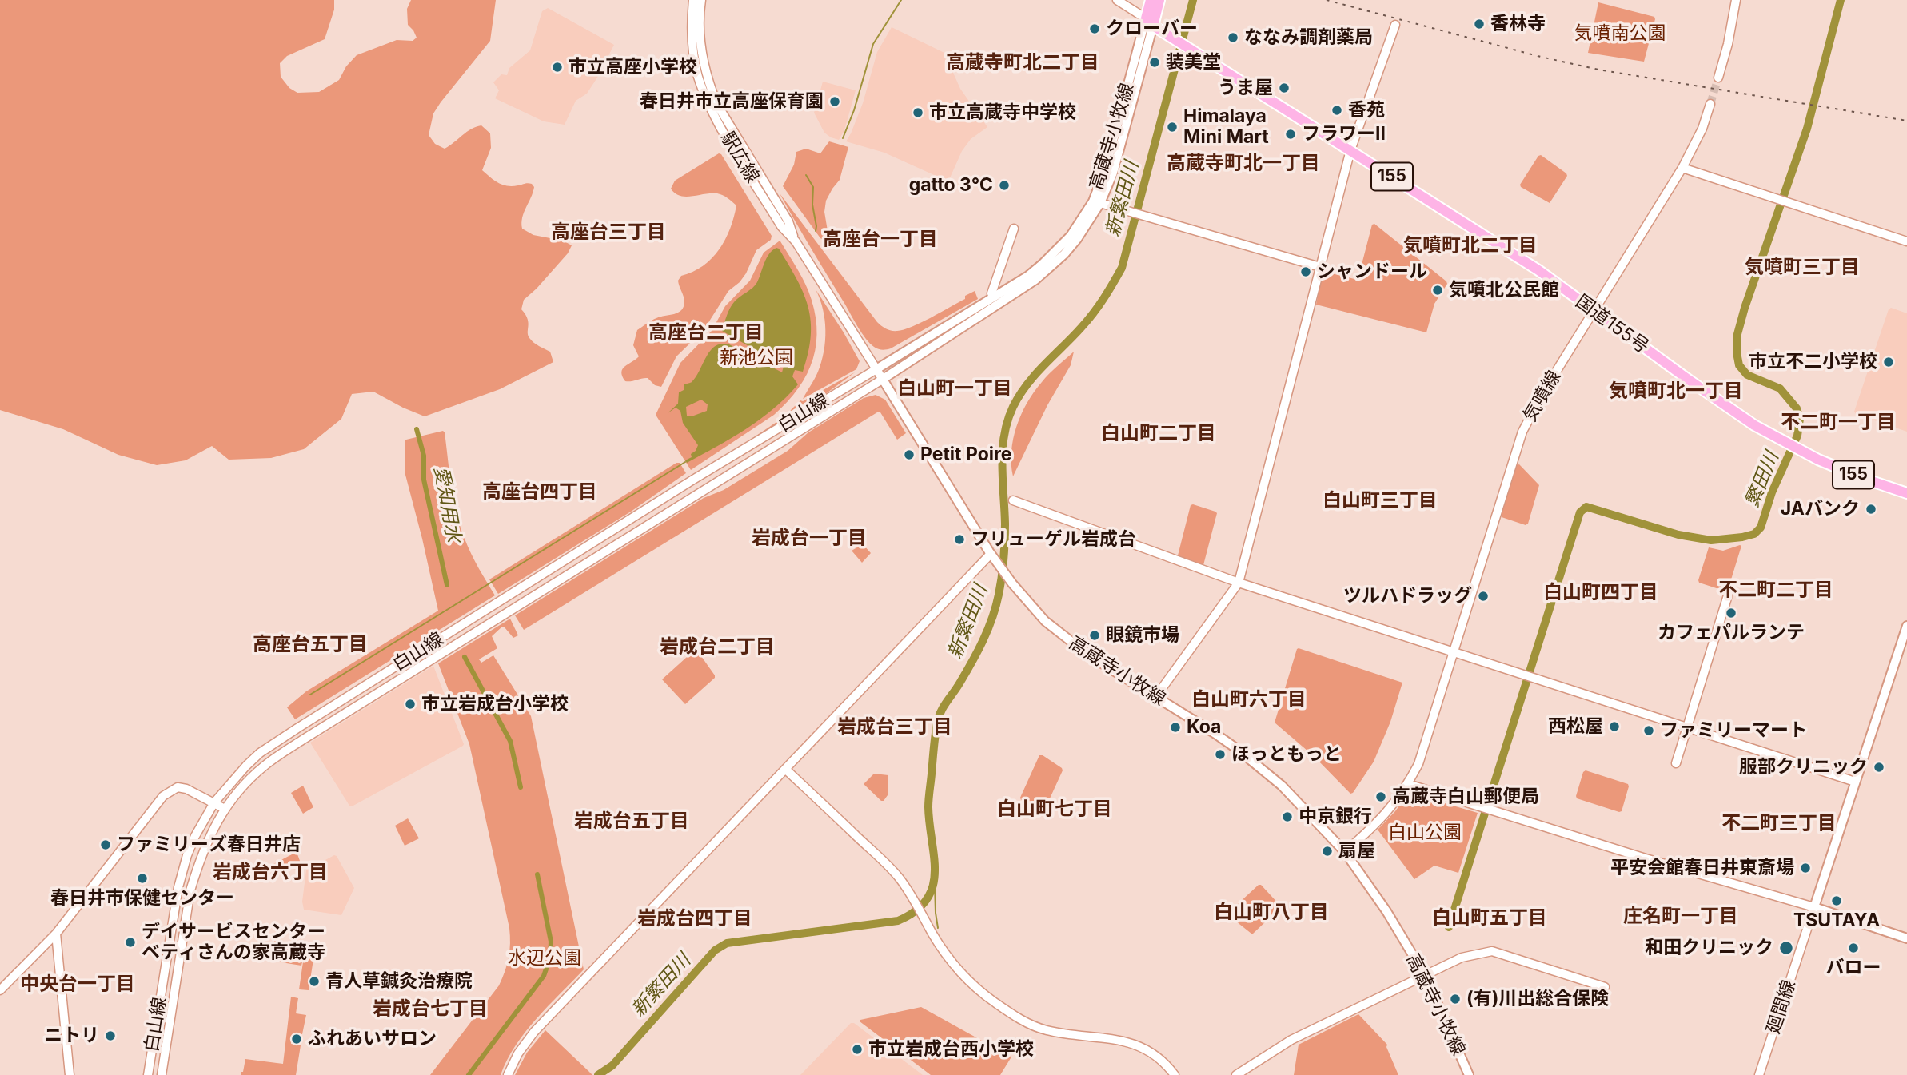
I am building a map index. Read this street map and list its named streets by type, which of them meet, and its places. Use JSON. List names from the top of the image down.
{
  "streets": {
    "highway": ["155", "国道155号"],
    "main road": ["高蔵寺小牧線"],
    "street": [
      "駅広線",
      "気噴線",
      "白山線",
      "廻間線"
    ]
  },
  "crossings": [
    ["高蔵寺小牧線", "駅広線"],
    ["高蔵寺小牧線", "国道155号"],
    ["高蔵寺小牧線", "気噴線"],
    ["高蔵寺小牧線", "白山線"],
    ["駅広線", "白山線"],
    ["国道155号", "気噴線"]
  ],
  "districts": [
    "高蔵寺町北二丁目",
    "高蔵寺町北一丁目",
    "高座台三丁目",
    "高座台一丁目",
    "気噴町北二丁目",
    "気噴町三丁目",
    "高座台二丁目",
    "白山町一丁目",
    "気噴町北一丁目",
    "不二町一丁目",
    "白山町二丁目",
    "高座台四丁目",
    "白山町三丁目",
    "岩成台一丁目",
    "不二町二丁目",
    "白山町四丁目",
    "高座台五丁目",
    "岩成台二丁目",
    "白山町六丁目",
    "岩成台三丁目",
    "白山町七丁目",
    "岩成台五丁目",
    "不二町三丁目",
    "岩成台六丁目",
    "白山町八丁目",
    "庄名町一丁目",
    "白山町五丁目",
    "岩成台四丁目",
    "中央台一丁目",
    "岩成台七丁目"
  ],
  "water": ["新繁田川", "繁田川", "愛知用水"],
  "parks": [
    "気噴南公園",
    "新池公園",
    "白山公園",
    "水辺公園"
  ],
  "places": [
    "香林寺",
    "クローバー",
    "ななみ調剤薬局",
    "装美堂",
    "市立高座小学校",
    "うま屋",
    "春日井市立高座保育園",
    "香苑",
    "市立高蔵寺中学校",
    "Himalaya Mini Mart",
    "フラワーII",
    "gatto 3℃",
    "シャンドール",
    "気噴北公民館",
    "市立不二小学校",
    "Petit Poire",
    "JAバンク",
    "フリューゲル岩成台",
    "ツルハドラッグ",
    "カフェパルランテ",
    "眼鏡市場",
    "市立岩成台小学校",
    "西松屋",
    "Koa",
    "ファミリーマート",
    "ほっともっと",
    "服部クリニック",
    "高蔵寺白山郵便局",
    "中京銀行",
    "ファミリーズ春日井店",
    "扇屋",
    "平安会館春日井東斎場",
    "春日井市保健センター",
    "TSUTAYA",
    "デイサービスセンター ベティさんの家高蔵寺",
    "和田クリニック",
    "バロー",
    "青人草鍼灸治療院",
    "(有)川出総合保険",
    "ニトリ",
    "ふれあいサロン",
    "市立岩成台西小学校"
  ]
}
